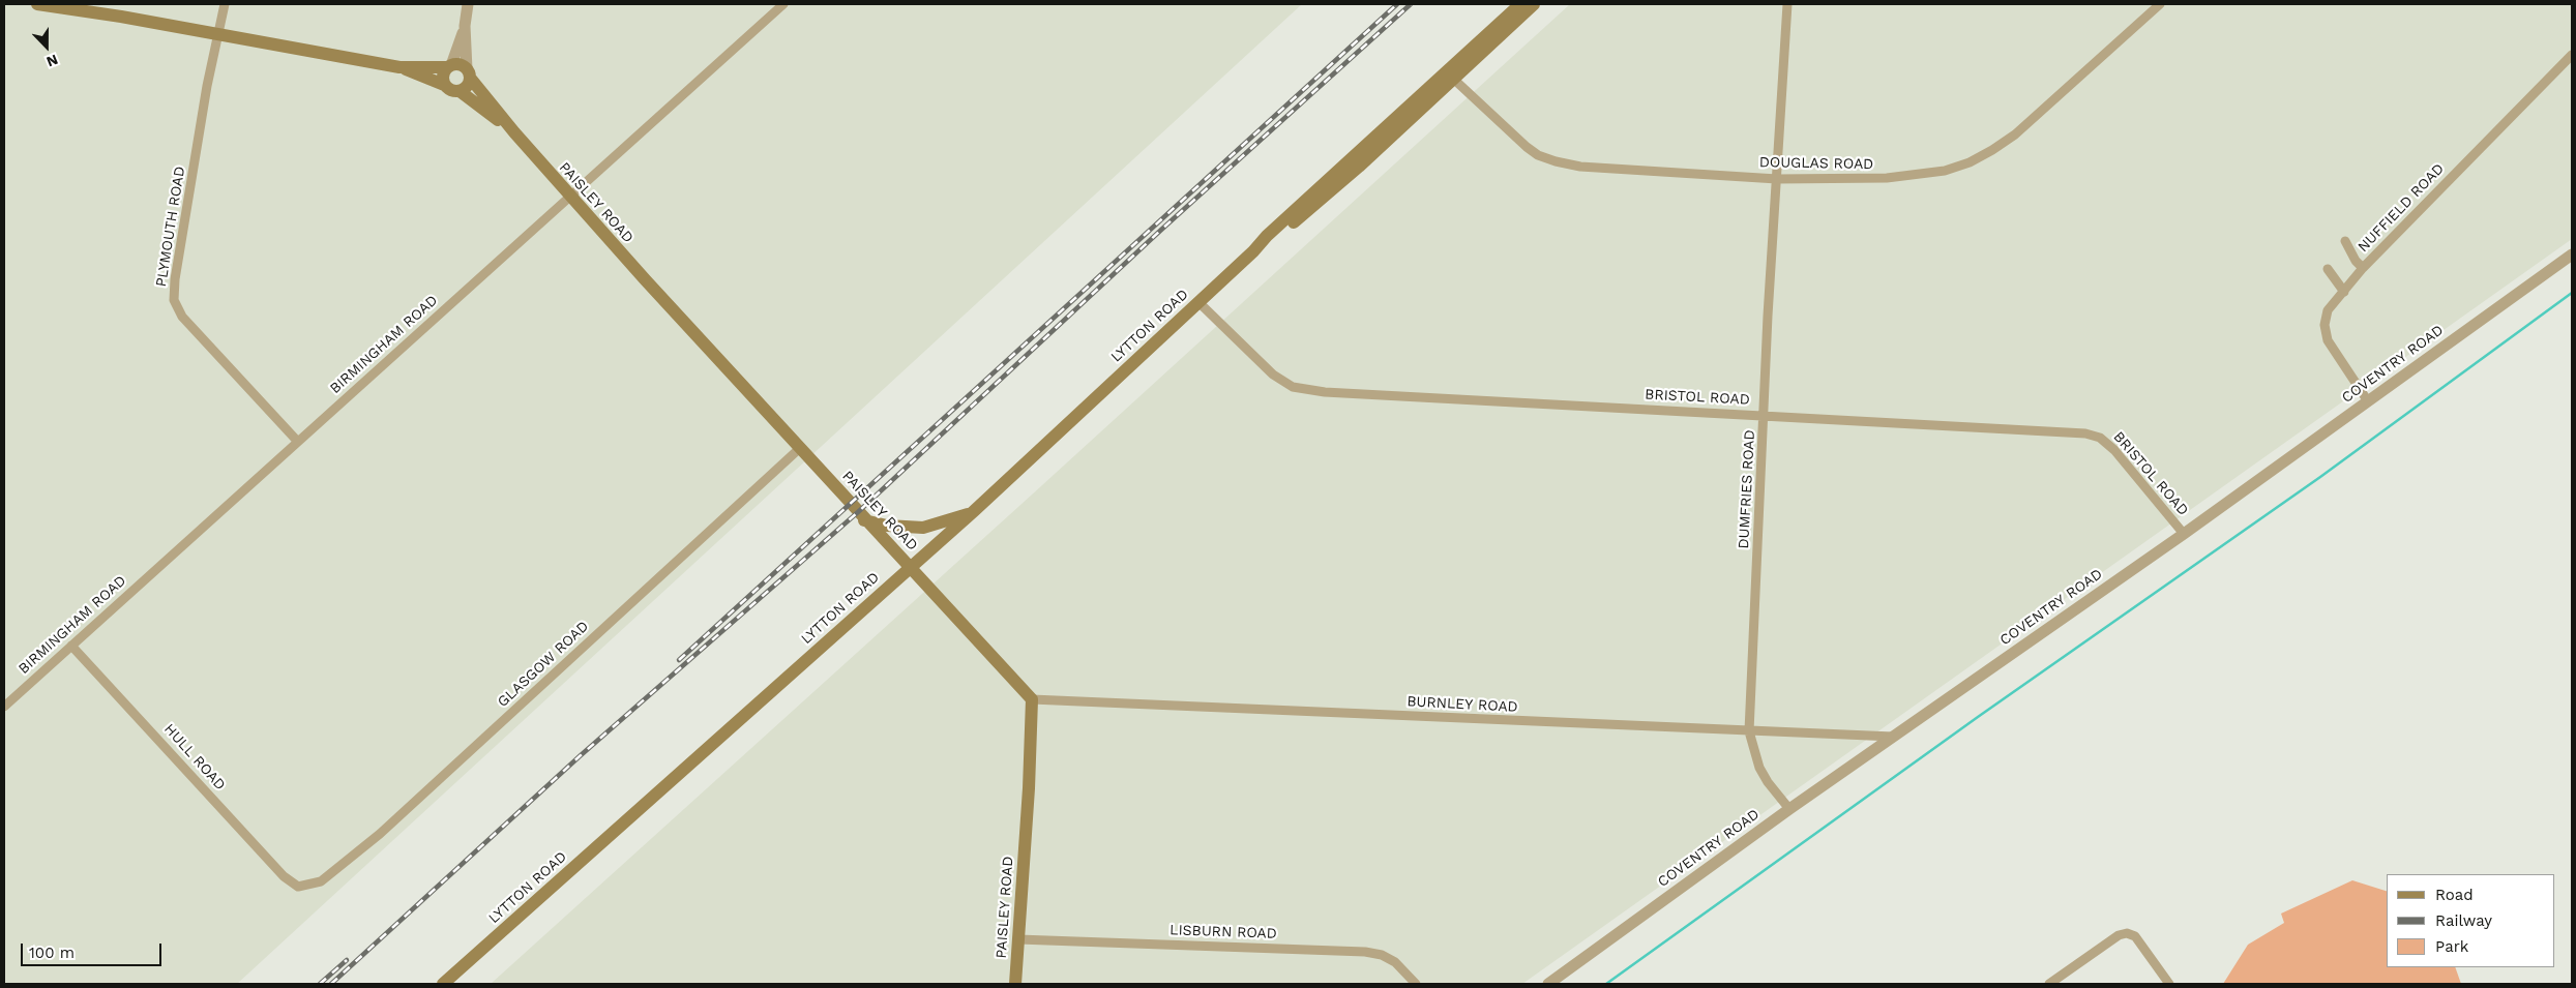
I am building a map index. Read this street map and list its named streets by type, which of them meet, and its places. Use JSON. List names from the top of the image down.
{
  "streets": {
    "main road": ["PAISLEY ROAD", "LYTTON ROAD"],
    "street": [
      "DOUGLAS ROAD",
      "NUFFIELD ROAD",
      "PLYMOUTH ROAD",
      "BIRMINGHAM ROAD",
      "COVENTRY ROAD",
      "BRISTOL ROAD",
      "DUMFRIES ROAD",
      "GLASGOW ROAD",
      "BURNLEY ROAD",
      "HULL ROAD",
      "LISBURN ROAD"
    ]
  },
  "crossings": [
    ["DOUGLAS ROAD", "LYTTON ROAD"],
    ["DOUGLAS ROAD", "DUMFRIES ROAD"],
    ["PAISLEY ROAD", "LYTTON ROAD"],
    ["PAISLEY ROAD", "BIRMINGHAM ROAD"],
    ["PAISLEY ROAD", "GLASGOW ROAD"],
    ["PAISLEY ROAD", "BURNLEY ROAD"],
    ["PAISLEY ROAD", "LISBURN ROAD"],
    ["NUFFIELD ROAD", "COVENTRY ROAD"],
    ["PLYMOUTH ROAD", "BIRMINGHAM ROAD"],
    ["LYTTON ROAD", "BRISTOL ROAD"],
    ["BIRMINGHAM ROAD", "HULL ROAD"],
    ["COVENTRY ROAD", "BRISTOL ROAD"],
    ["COVENTRY ROAD", "DUMFRIES ROAD"],
    ["COVENTRY ROAD", "BURNLEY ROAD"],
    ["BRISTOL ROAD", "DUMFRIES ROAD"],
    ["DUMFRIES ROAD", "BURNLEY ROAD"],
    ["GLASGOW ROAD", "HULL ROAD"]
  ],
  "legend": ["Road", "Railway", "Park"],
  "scale_bar": "100 m",
  "north": "bottom"
}
